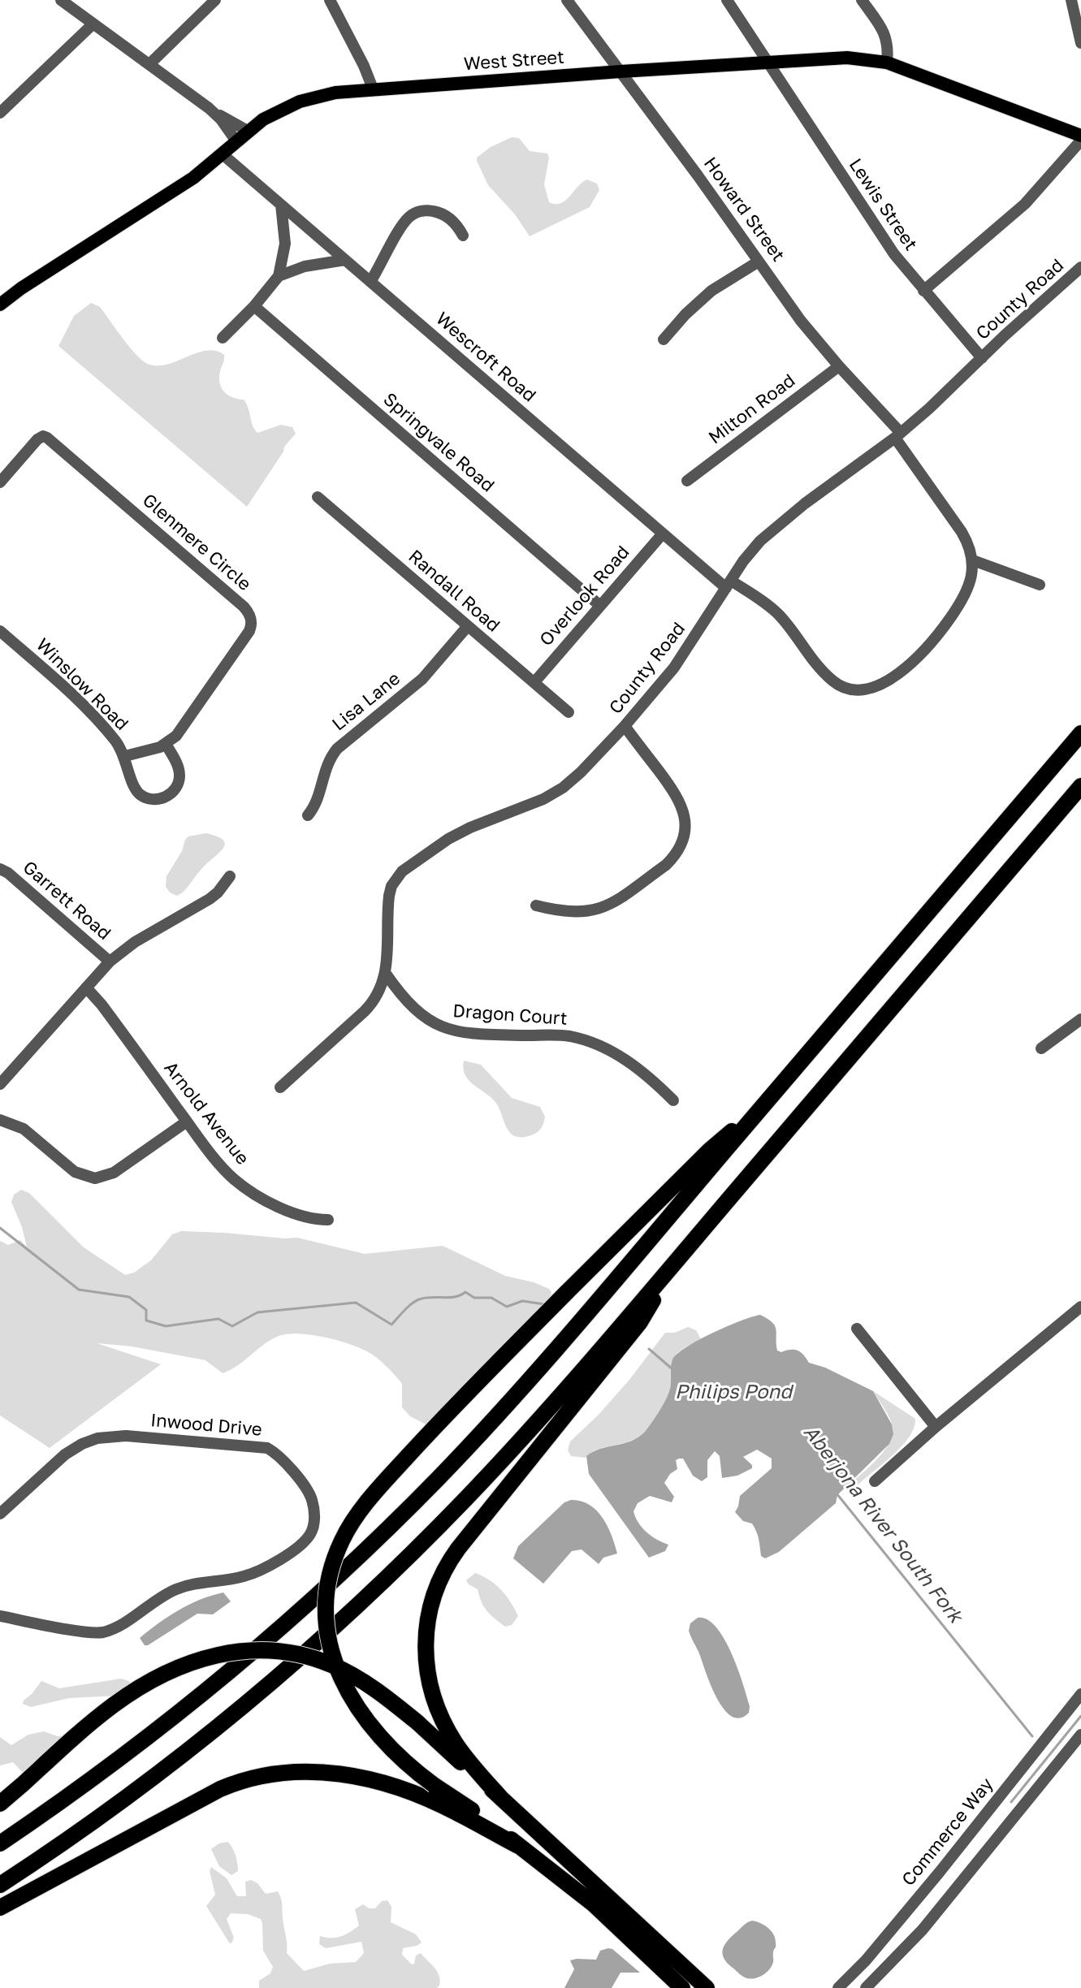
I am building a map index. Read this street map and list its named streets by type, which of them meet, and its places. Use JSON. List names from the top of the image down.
{
  "streets": {
    "main road": ["West Street"],
    "street": [
      "Lewis Street",
      "Howard Street",
      "County Road",
      "Wescroft Road",
      "Milton Road",
      "Springvale Road",
      "Glenmere Circle",
      "Randall Road",
      "Overlook Road",
      "Winslow Road",
      "Lisa Lane",
      "Garrett Road",
      "Dragon Court",
      "Arnold Avenue",
      "Inwood Drive",
      "Commerce Way"
    ]
  },
  "crossings": [
    ["West Street", "Lewis Street"],
    ["West Street", "Howard Street"],
    ["West Street", "Wescroft Road"],
    ["Lewis Street", "County Road"],
    ["Howard Street", "County Road"],
    ["Howard Street", "Wescroft Road"],
    ["Howard Street", "Milton Road"],
    ["County Road", "Wescroft Road"],
    ["County Road", "Dragon Court"],
    ["Wescroft Road", "Overlook Road"],
    ["Springvale Road", "Overlook Road"],
    ["Glenmere Circle", "Winslow Road"],
    ["Randall Road", "Overlook Road"],
    ["Randall Road", "Lisa Lane"]
  ],
  "water": ["Philips Pond", "Aberjona River South Fork"]
}
